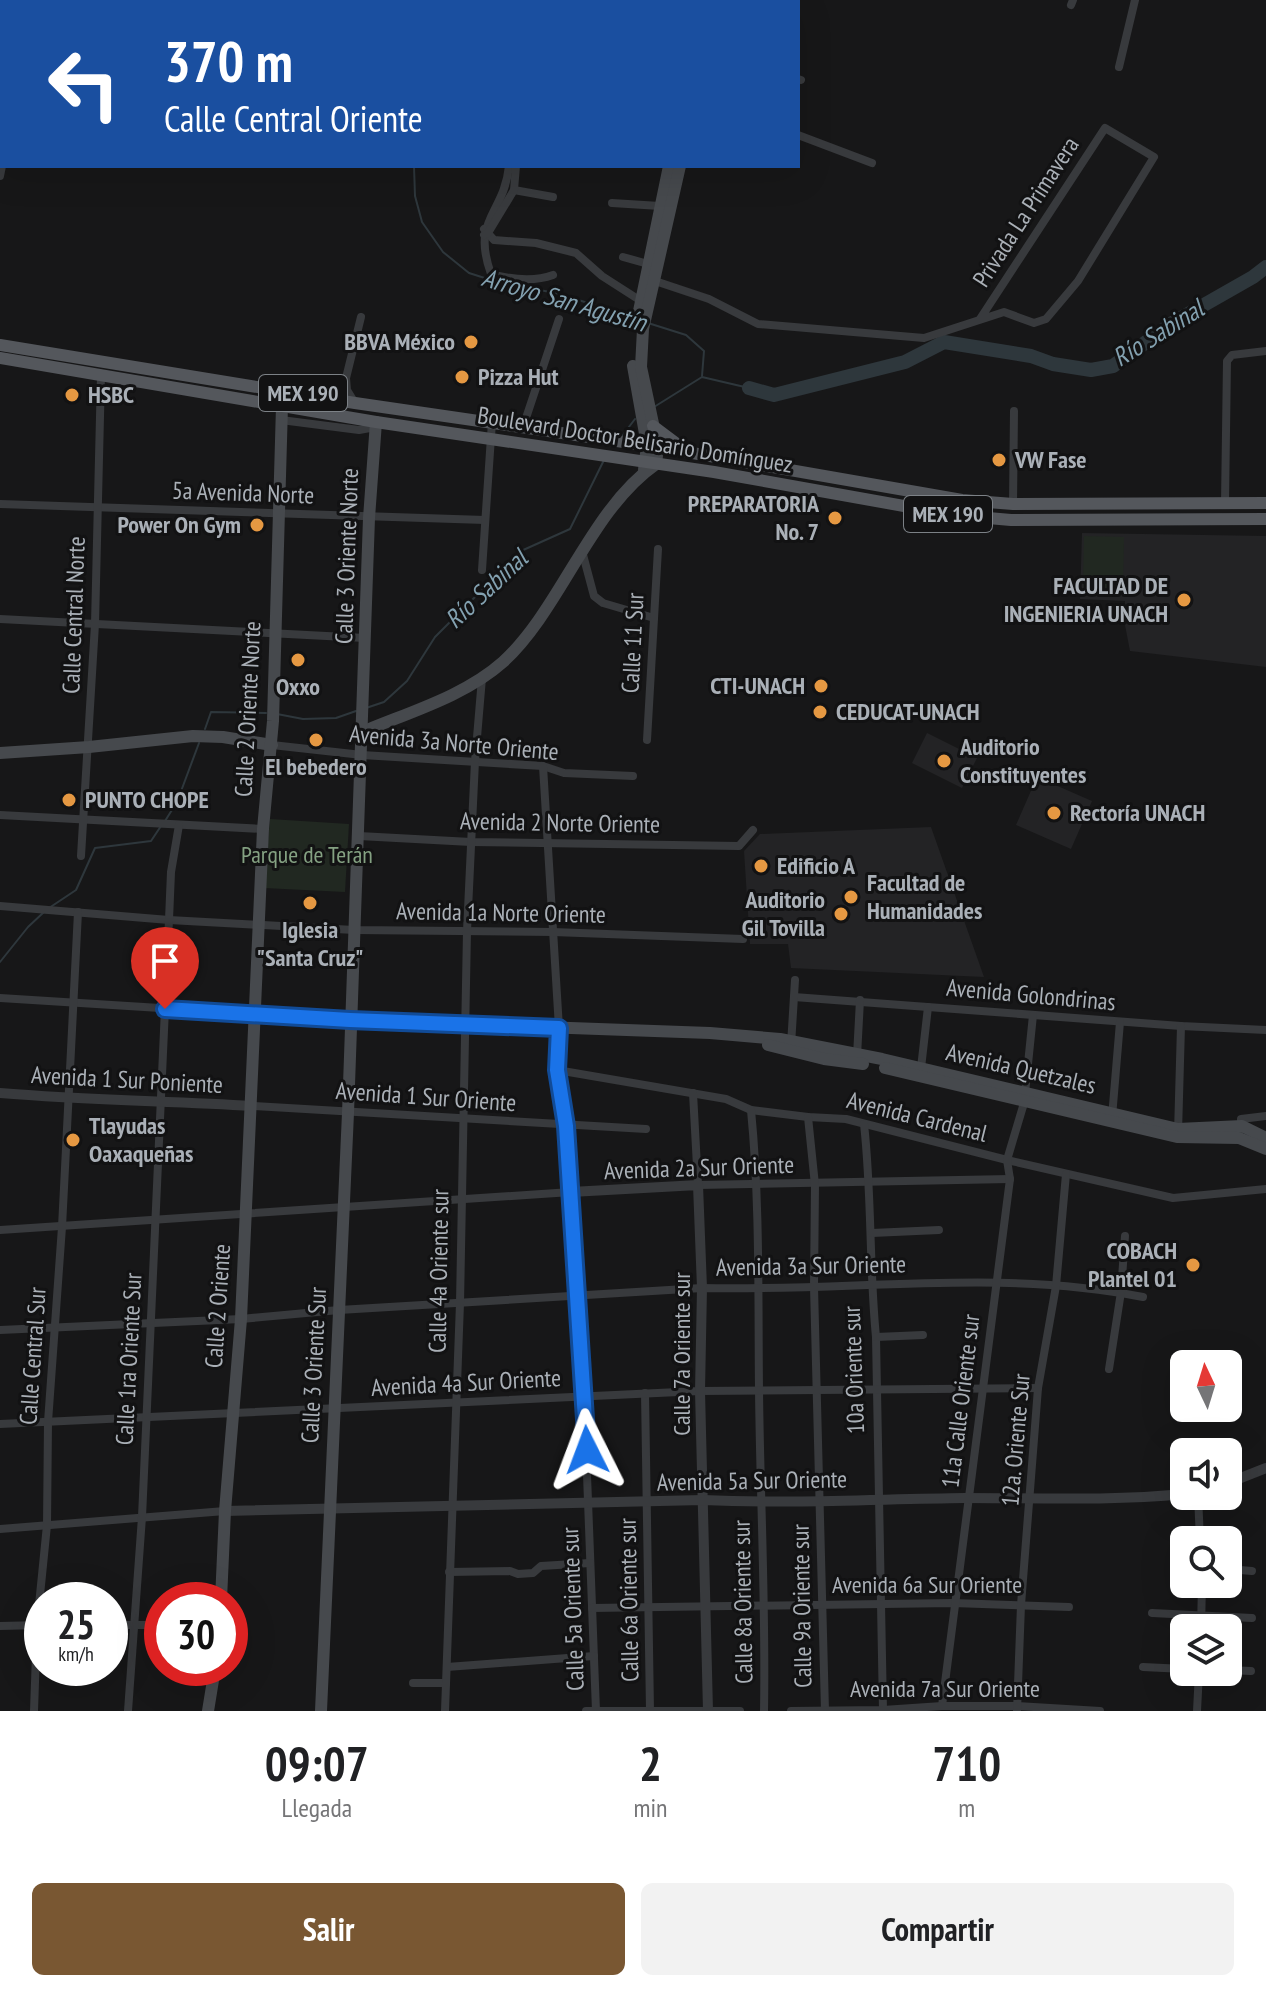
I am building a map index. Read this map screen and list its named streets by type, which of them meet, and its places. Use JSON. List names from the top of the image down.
{
  "streets": {
    "main road": [
      "MEX 190",
      "Boulevard Doctor Belisario Domínguez",
      "Calle 3 Oriente Norte",
      "Calle 2 Oriente Norte",
      "Avenida Quetzales",
      "Calle 2 Oriente",
      "Calle 3 Oriente Sur"
    ],
    "street": [
      "Privada La Primavera",
      "5a Avenida Norte",
      "Calle Central Norte",
      "Calle 11 Sur",
      "Avenida 3a Norte Oriente",
      "Avenida 2 Norte Oriente",
      "Avenida 1a Norte Oriente",
      "Avenida Golondrinas",
      "Avenida 1 Sur Poniente",
      "Avenida 1 Sur Oriente",
      "Avenida Cardenal",
      "Avenida 2a Sur Oriente",
      "Avenida 3a Sur Oriente",
      "Calle 4a Oriente sur",
      "Calle 7a Oriente sur",
      "Calle Central Sur",
      "Calle 1ra Oriente Sur",
      "10a Oriente sur",
      "Avenida 4a Sur Oriente",
      "11a Calle Oriente sur",
      "12a. Oriente Sur",
      "Avenida 5a Sur Oriente",
      "Avenida 6a Sur Oriente",
      "Calle 6a Oriente sur",
      "Calle 8a Oriente sur",
      "Calle 9a Oriente sur",
      "Calle 5a Oriente sur",
      "Avenida 7a Sur Oriente"
    ]
  },
  "crossings": [
    ["Boulevard Doctor Belisario Domínguez", "Calle 3 Oriente Norte"],
    ["Boulevard Doctor Belisario Domínguez", "Calle Central Norte"],
    ["Boulevard Doctor Belisario Domínguez", "Calle 2 Oriente Norte"],
    ["5a Avenida Norte", "Calle 3 Oriente Norte"],
    ["5a Avenida Norte", "Calle Central Norte"],
    ["5a Avenida Norte", "Calle 2 Oriente Norte"],
    ["Calle 2 Oriente Norte", "Avenida 3a Norte Oriente"],
    ["Calle 2 Oriente Norte", "Avenida 1a Norte Oriente"],
    ["Calle 2 Oriente Norte", "Avenida Quetzales"],
    ["Calle 2 Oriente Norte", "Calle 2 Oriente"],
    ["Avenida 3a Norte Oriente", "Calle 4a Oriente sur"],
    ["Avenida 2 Norte Oriente", "Calle 4a Oriente sur"],
    ["Avenida 1a Norte Oriente", "Calle 4a Oriente sur"],
    ["Avenida 1a Norte Oriente", "Calle 1ra Oriente Sur"],
    ["Avenida Golondrinas", "11a Calle Oriente sur"],
    ["Avenida Quetzales", "Calle 4a Oriente sur"],
    ["Avenida Quetzales", "Calle 2 Oriente"],
    ["Avenida Quetzales", "Calle 3 Oriente Sur"],
    ["Avenida Quetzales", "11a Calle Oriente sur"],
    ["Avenida Quetzales", "Calle 5a Oriente sur"],
    ["Avenida 1 Sur Poniente", "Avenida 1 Sur Oriente"],
    ["Avenida 1 Sur Poniente", "Calle 2 Oriente"],
    ["Avenida 1 Sur Poniente", "Calle Central Sur"],
    ["Avenida 1 Sur Poniente", "Calle 1ra Oriente Sur"],
    ["Avenida 1 Sur Oriente", "Calle 4a Oriente sur"],
    ["Avenida 1 Sur Oriente", "Calle 2 Oriente"],
    ["Avenida 1 Sur Oriente", "Calle 3 Oriente Sur"],
    ["Avenida 1 Sur Oriente", "Calle 5a Oriente sur"],
    ["Avenida Cardenal", "Calle 7a Oriente sur"],
    ["Avenida Cardenal", "10a Oriente sur"],
    ["Avenida Cardenal", "11a Calle Oriente sur"],
    ["Avenida Cardenal", "12a. Oriente Sur"],
    ["Avenida Cardenal", "Calle 8a Oriente sur"],
    ["Avenida Cardenal", "Calle 9a Oriente sur"],
    ["Avenida Cardenal", "Calle 5a Oriente sur"],
    ["Avenida 2a Sur Oriente", "Calle 4a Oriente sur"],
    ["Avenida 2a Sur Oriente", "Calle 2 Oriente"],
    ["Avenida 2a Sur Oriente", "Calle 7a Oriente sur"],
    ["Avenida 2a Sur Oriente", "Calle Central Sur"],
    ["Avenida 2a Sur Oriente", "Calle 1ra Oriente Sur"],
    ["Avenida 2a Sur Oriente", "Calle 3 Oriente Sur"],
    ["Avenida 2a Sur Oriente", "10a Oriente sur"],
    ["Avenida 2a Sur Oriente", "11a Calle Oriente sur"],
    ["Avenida 2a Sur Oriente", "Calle 8a Oriente sur"],
    ["Avenida 2a Sur Oriente", "Calle 9a Oriente sur"],
    ["Avenida 2a Sur Oriente", "Calle 5a Oriente sur"],
    ["Avenida 3a Sur Oriente", "Calle 4a Oriente sur"],
    ["Avenida 3a Sur Oriente", "Calle 2 Oriente"],
    ["Avenida 3a Sur Oriente", "Calle 7a Oriente sur"],
    ["Avenida 3a Sur Oriente", "Calle Central Sur"],
    ["Avenida 3a Sur Oriente", "Calle 1ra Oriente Sur"],
    ["Avenida 3a Sur Oriente", "Calle 3 Oriente Sur"],
    ["Avenida 3a Sur Oriente", "10a Oriente sur"],
    ["Avenida 3a Sur Oriente", "11a Calle Oriente sur"],
    ["Avenida 3a Sur Oriente", "12a. Oriente Sur"],
    ["Avenida 3a Sur Oriente", "Calle 8a Oriente sur"],
    ["Avenida 3a Sur Oriente", "Calle 9a Oriente sur"],
    ["Avenida 3a Sur Oriente", "Calle 5a Oriente sur"],
    ["Calle 4a Oriente sur", "Avenida 4a Sur Oriente"],
    ["Calle 4a Oriente sur", "Avenida 5a Sur Oriente"],
    ["Calle 2 Oriente", "Avenida 4a Sur Oriente"],
    ["Calle 2 Oriente", "Avenida 5a Sur Oriente"],
    ["Calle 7a Oriente sur", "Avenida 4a Sur Oriente"],
    ["Calle 7a Oriente sur", "Avenida 5a Sur Oriente"],
    ["Calle 7a Oriente sur", "Avenida 6a Sur Oriente"],
    ["Calle Central Sur", "Avenida 4a Sur Oriente"],
    ["Calle 1ra Oriente Sur", "Avenida 4a Sur Oriente"],
    ["Calle 3 Oriente Sur", "Avenida 4a Sur Oriente"],
    ["Calle 3 Oriente Sur", "Avenida 5a Sur Oriente"],
    ["10a Oriente sur", "Avenida 4a Sur Oriente"],
    ["10a Oriente sur", "Avenida 5a Sur Oriente"],
    ["10a Oriente sur", "Avenida 6a Sur Oriente"],
    ["10a Oriente sur", "Avenida 7a Sur Oriente"],
    ["Avenida 4a Sur Oriente", "11a Calle Oriente sur"],
    ["Avenida 4a Sur Oriente", "12a. Oriente Sur"],
    ["Avenida 4a Sur Oriente", "Calle 6a Oriente sur"],
    ["Avenida 4a Sur Oriente", "Calle 8a Oriente sur"],
    ["Avenida 4a Sur Oriente", "Calle 9a Oriente sur"],
    ["Avenida 4a Sur Oriente", "Calle 5a Oriente sur"],
    ["11a Calle Oriente sur", "Avenida 5a Sur Oriente"],
    ["11a Calle Oriente sur", "Avenida 6a Sur Oriente"],
    ["11a Calle Oriente sur", "Avenida 7a Sur Oriente"],
    ["12a. Oriente Sur", "Avenida 5a Sur Oriente"],
    ["12a. Oriente Sur", "Avenida 6a Sur Oriente"],
    ["12a. Oriente Sur", "Avenida 7a Sur Oriente"],
    ["Avenida 5a Sur Oriente", "Calle 6a Oriente sur"],
    ["Avenida 5a Sur Oriente", "Calle 8a Oriente sur"],
    ["Avenida 5a Sur Oriente", "Calle 9a Oriente sur"],
    ["Avenida 5a Sur Oriente", "Calle 5a Oriente sur"],
    ["Avenida 6a Sur Oriente", "Calle 6a Oriente sur"],
    ["Avenida 6a Sur Oriente", "Calle 8a Oriente sur"],
    ["Avenida 6a Sur Oriente", "Calle 9a Oriente sur"],
    ["Avenida 6a Sur Oriente", "Calle 5a Oriente sur"],
    ["Calle 9a Oriente sur", "Avenida 7a Sur Oriente"]
  ],
  "water": ["Arroyo San Agustín", "Río Sabinal"],
  "parks": ["Parque de Terán"],
  "places": [
    "BBVA México",
    "Pizza Hut",
    "HSBC",
    "VW Fase",
    "PREPARATORIA No. 7",
    "Power On Gym",
    "FACULTAD DE INGENIERIA UNACH",
    "Oxxo",
    "CTI-UNACH",
    "CEDUCAT-UNACH",
    "El bebedero",
    "Auditorio Constituyentes",
    "PUNTO CHOPE",
    "Rectoría UNACH",
    "Edificio A",
    "Facultad de Humanidades",
    "Iglesia \"Santa Cruz\"",
    "Auditorio Gil Tovilla",
    "Tlayudas Oaxaqueñas",
    "COBACH Plantel 01"
  ],
  "north": "top",
  "page": {
    "turn": ["370 m", "Calle Central Oriente"],
    "speed": "25 km/h",
    "limit": "30",
    "eta": [
      "09:07",
      "Llegada",
      "2",
      "min",
      "710",
      "m"
    ],
    "buttons": ["Salir", "Compartir"]
  }
}
